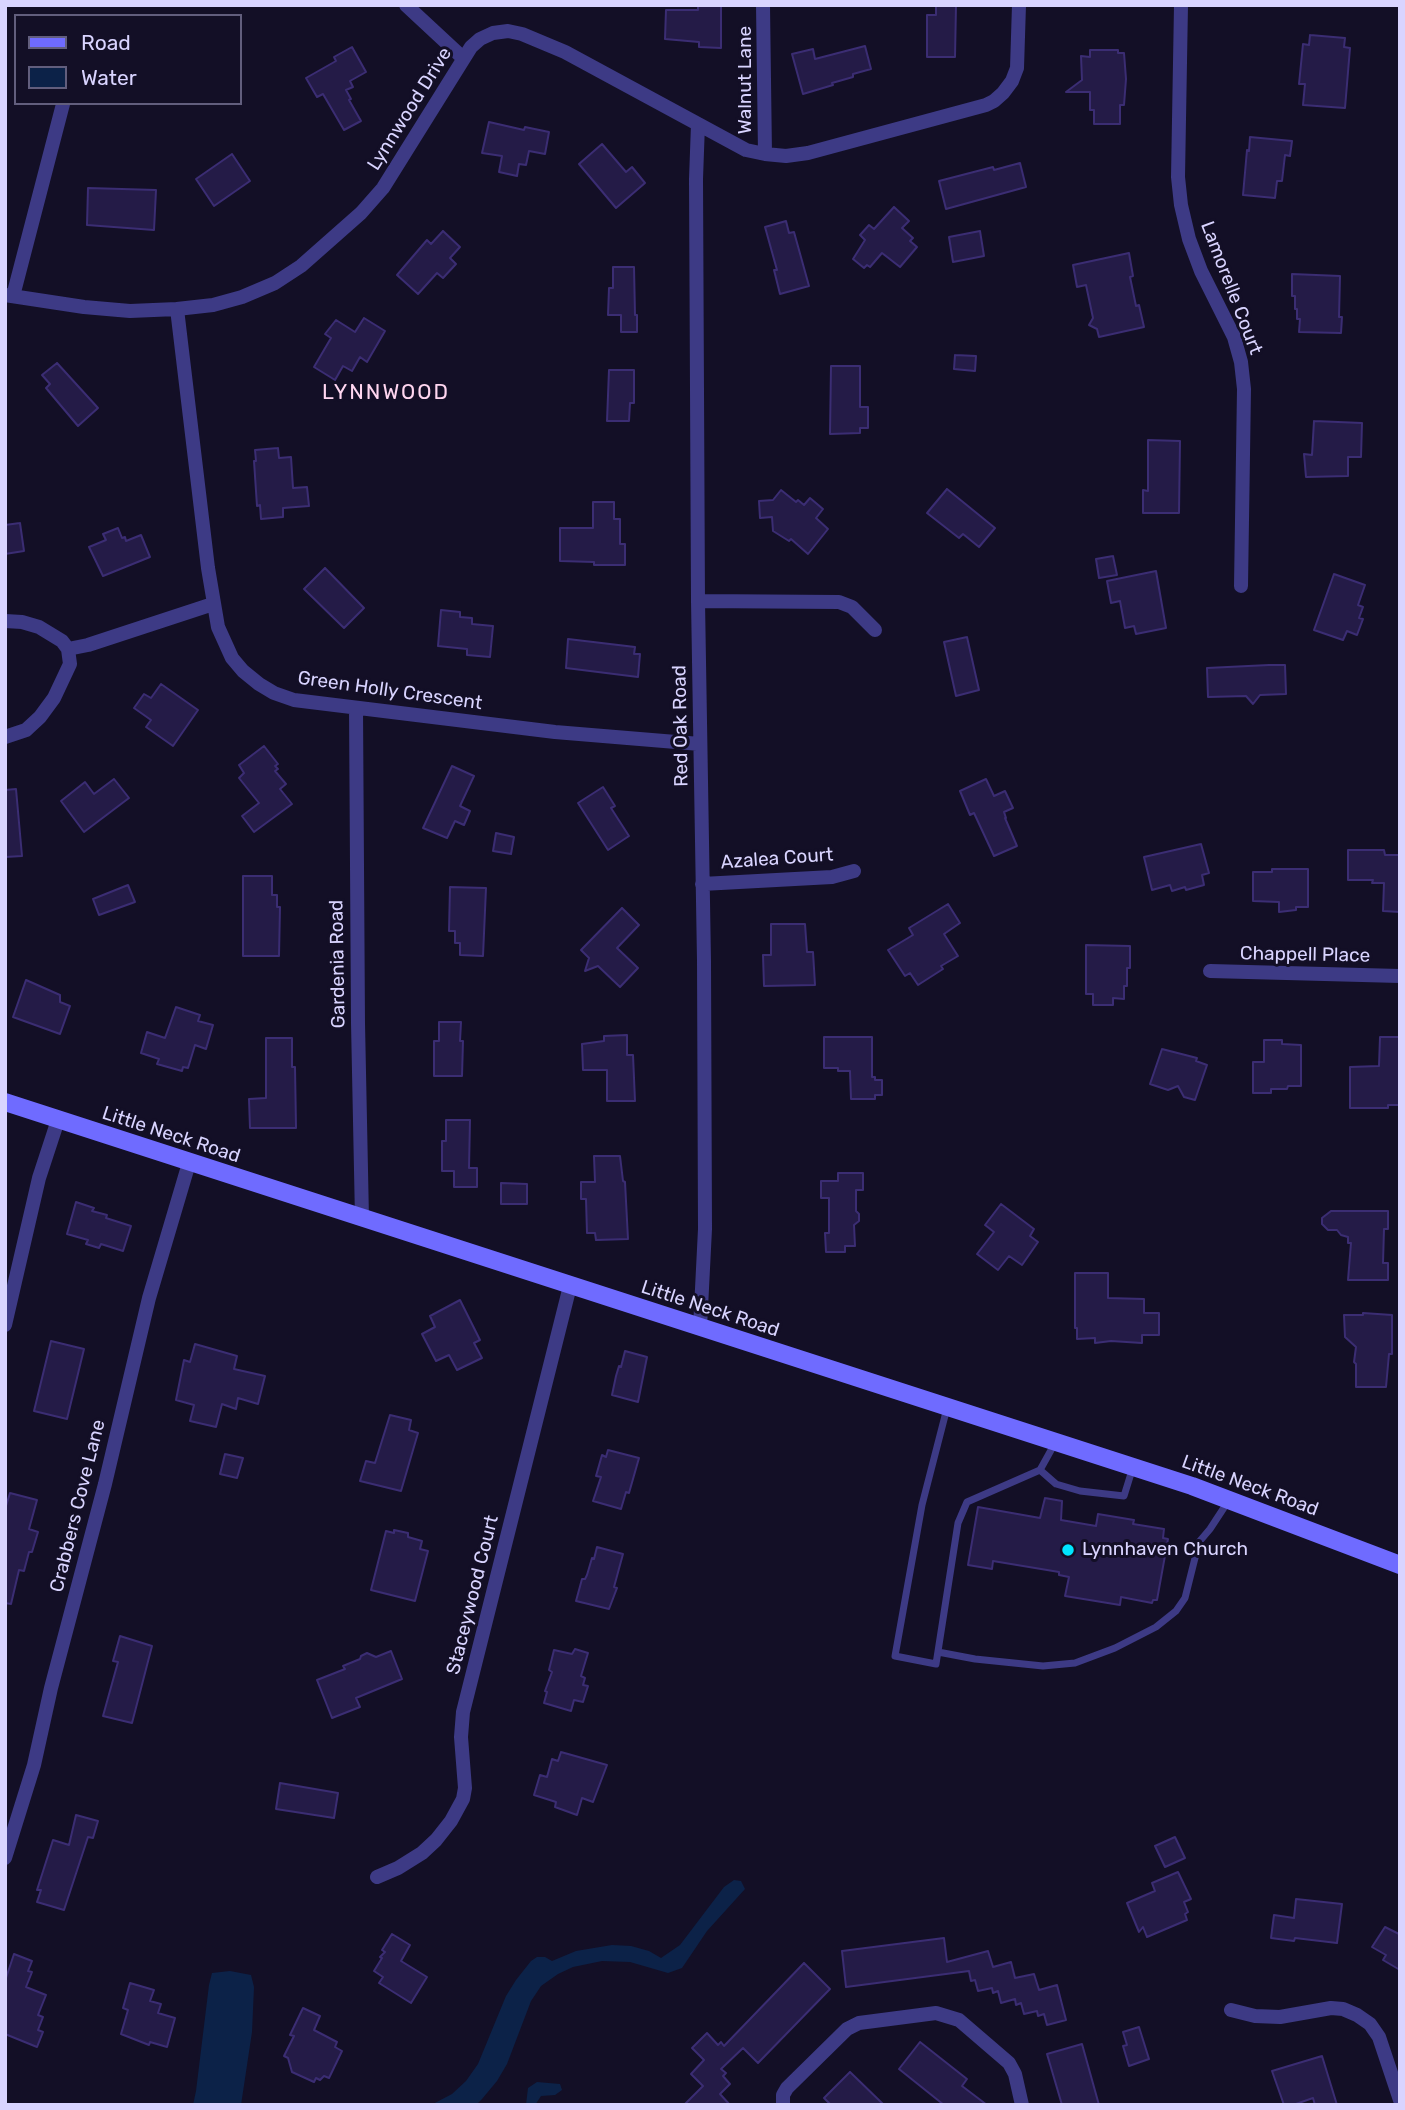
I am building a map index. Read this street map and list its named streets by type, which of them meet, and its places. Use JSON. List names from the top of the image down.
{
  "streets": {
    "street": [
      "Walnut Lane",
      "Lynnwood Drive",
      "Lamorelle Court",
      "Green Holly Crescent",
      "Red Oak Road",
      "Azalea Court",
      "Chappell Place",
      "Gardenia Road",
      "Little Neck Road",
      "Crabbers Cove Lane",
      "Staceywood Court"
    ]
  },
  "crossings": [
    ["Walnut Lane", "Lynnwood Drive"],
    ["Lynnwood Drive", "Green Holly Crescent"],
    ["Lynnwood Drive", "Red Oak Road"],
    ["Green Holly Crescent", "Red Oak Road"],
    ["Green Holly Crescent", "Gardenia Road"],
    ["Red Oak Road", "Azalea Court"],
    ["Red Oak Road", "Little Neck Road"],
    ["Gardenia Road", "Little Neck Road"],
    ["Little Neck Road", "Crabbers Cove Lane"],
    ["Little Neck Road", "Staceywood Court"]
  ],
  "districts": ["LYNNWOOD"],
  "places": ["Lynnhaven Church"],
  "legend": ["Road", "Water"]
}
